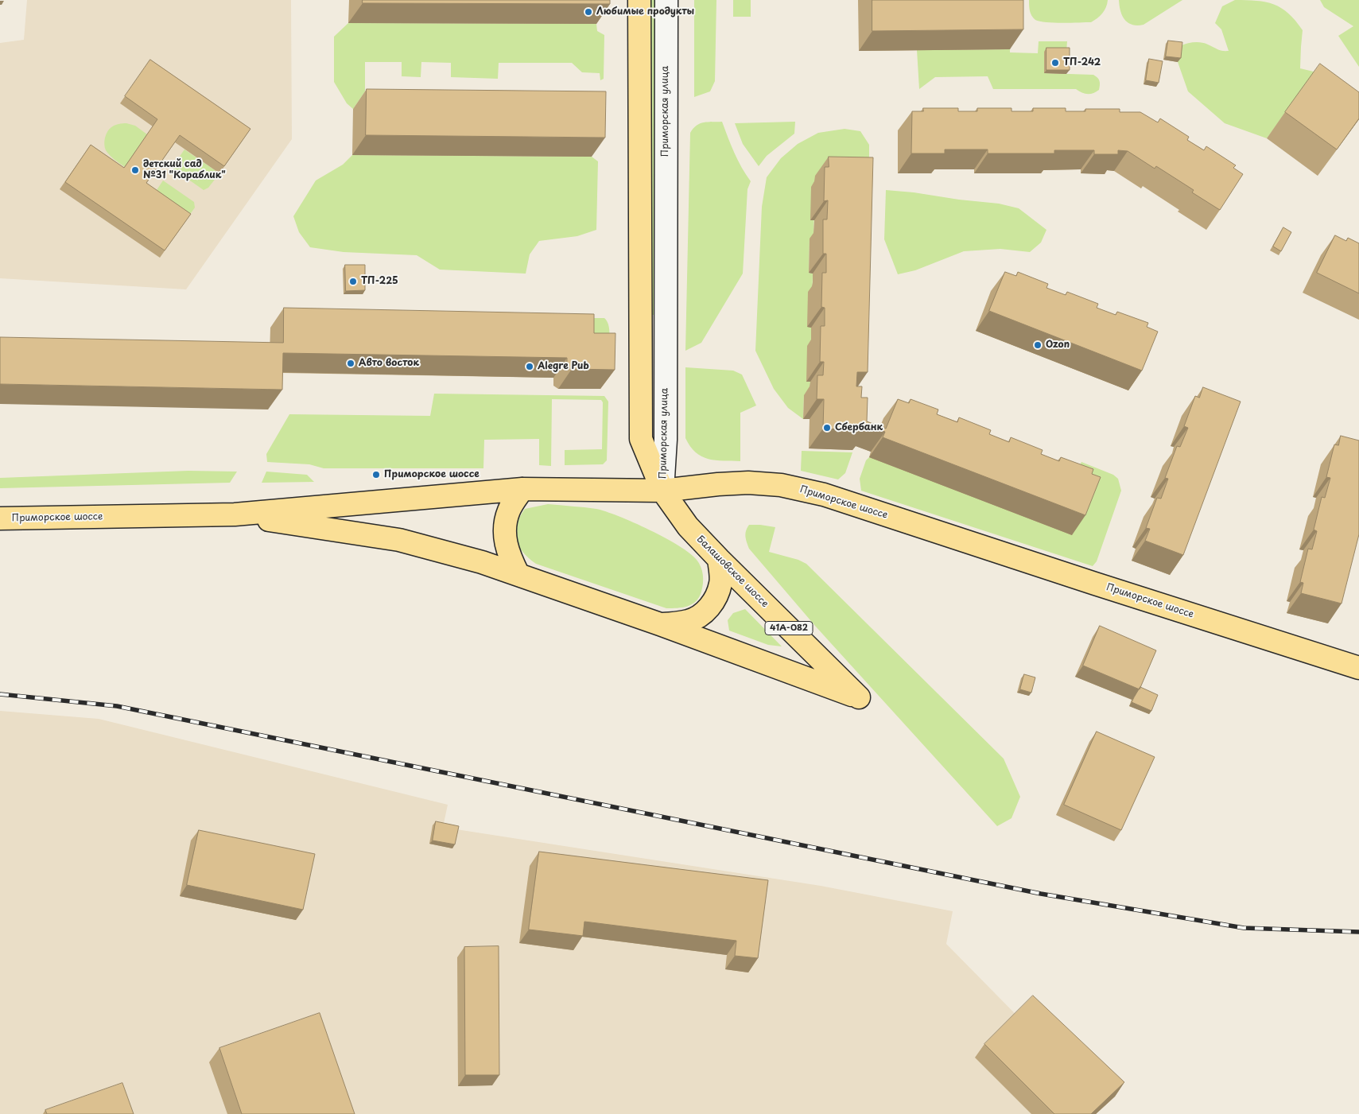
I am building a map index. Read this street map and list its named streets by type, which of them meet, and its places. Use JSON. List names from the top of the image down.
{
  "streets": {
    "main road": [
      "Приморская улица",
      "Приморское шоссе",
      "Балашовское шоссе",
      "41А-082"
    ]
  },
  "crossings": [
    ["Приморская улица", "Приморское шоссе"],
    ["Приморская улица", "Балашовское шоссе"],
    ["Приморское шоссе", "Балашовское шоссе"]
  ],
  "places": [
    "Любимые продукты",
    "ТП-242",
    "детский сад №31 \"Кораблик\"",
    "ТП-225",
    "Ozon",
    "Авто восток",
    "Alegre Pub",
    "Сбербанк",
    "Приморское шоссе"
  ]
}
